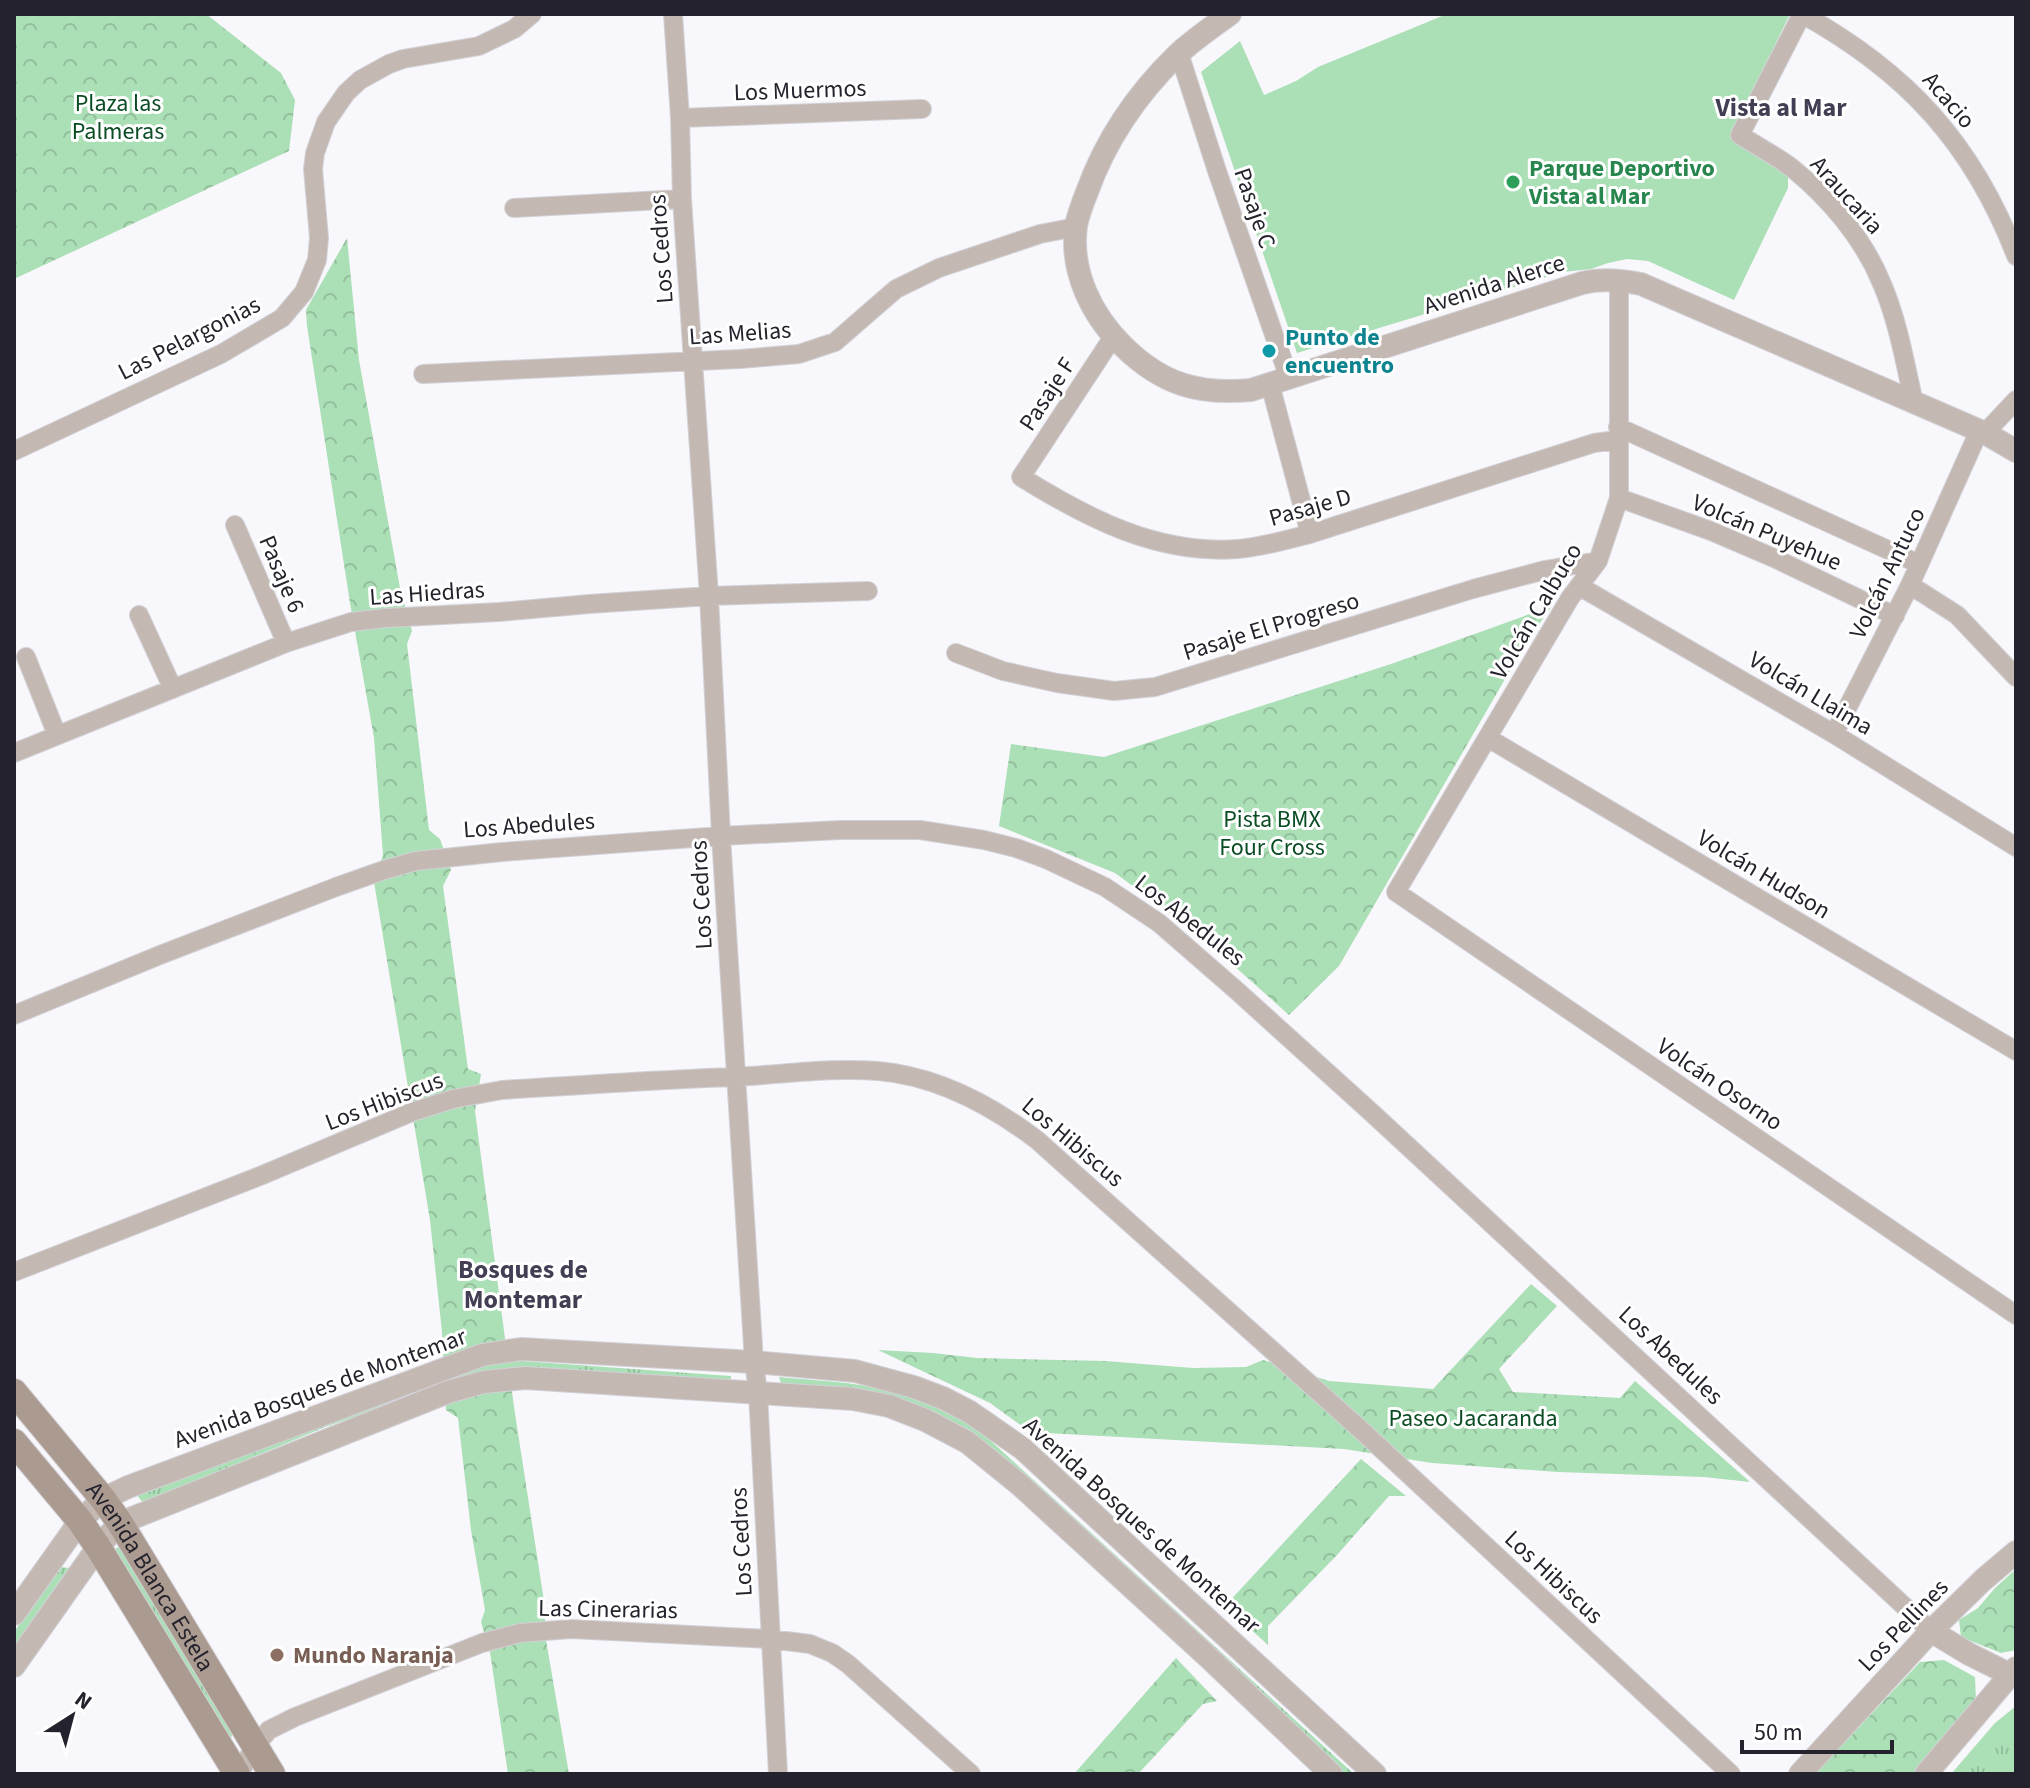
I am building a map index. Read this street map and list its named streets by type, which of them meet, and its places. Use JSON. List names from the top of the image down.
{
  "streets": {
    "main road": ["Avenida Blanca Estela"],
    "street": [
      "Los Muermos",
      "Acacio",
      "Araucaria",
      "Pasaje C",
      "Los Cedros",
      "Avenida Alerce",
      "Las Melias",
      "Las Pelargonias",
      "Pasaje F",
      "Pasaje D",
      "Volcán Puyehue",
      "Volcán Antuco",
      "Pasaje 6",
      "Las Hiedras",
      "Volcán Calbuco",
      "Pasaje El Progreso",
      "Volcán Llaima",
      "Los Abedules",
      "Volcán Hudson",
      "Volcán Osorno",
      "Los Hibiscus",
      "Avenida Bosques de Montemar",
      "Las Cinerarias",
      "Los Pellines"
    ]
  },
  "crossings": [
    ["Los Muermos", "Los Cedros"],
    ["Acacio", "Araucaria"],
    ["Araucaria", "Avenida Alerce"],
    ["Pasaje C", "Avenida Alerce"],
    ["Pasaje C", "Pasaje D"],
    ["Los Cedros", "Las Melias"],
    ["Los Cedros", "Las Hiedras"],
    ["Los Cedros", "Los Abedules"],
    ["Los Cedros", "Los Hibiscus"],
    ["Los Cedros", "Avenida Bosques de Montemar"],
    ["Los Cedros", "Las Cinerarias"],
    ["Avenida Alerce", "Las Melias"],
    ["Avenida Alerce", "Pasaje F"],
    ["Avenida Alerce", "Volcán Antuco"],
    ["Avenida Alerce", "Volcán Calbuco"],
    ["Pasaje F", "Pasaje D"],
    ["Pasaje D", "Volcán Calbuco"],
    ["Volcán Puyehue", "Volcán Antuco"],
    ["Volcán Puyehue", "Volcán Calbuco"],
    ["Volcán Antuco", "Volcán Llaima"],
    ["Pasaje 6", "Las Hiedras"],
    ["Volcán Calbuco", "Pasaje El Progreso"],
    ["Volcán Calbuco", "Volcán Llaima"],
    ["Volcán Calbuco", "Volcán Hudson"],
    ["Volcán Calbuco", "Volcán Osorno"],
    ["Los Abedules", "Los Pellines"],
    ["Avenida Bosques de Montemar", "Avenida Blanca Estela"],
    ["Avenida Blanca Estela", "Las Cinerarias"]
  ],
  "districts": ["Vista al Mar", "Bosques de Montemar"],
  "parks": ["Plaza las Palmeras", "Pista BMX Four Cross", "Paseo Jacaranda"],
  "places": ["Parque Deportivo Vista al Mar", "Punto de encuentro", "Mundo Naranja"],
  "scale_bar": "50 m",
  "north": "top right"
}
